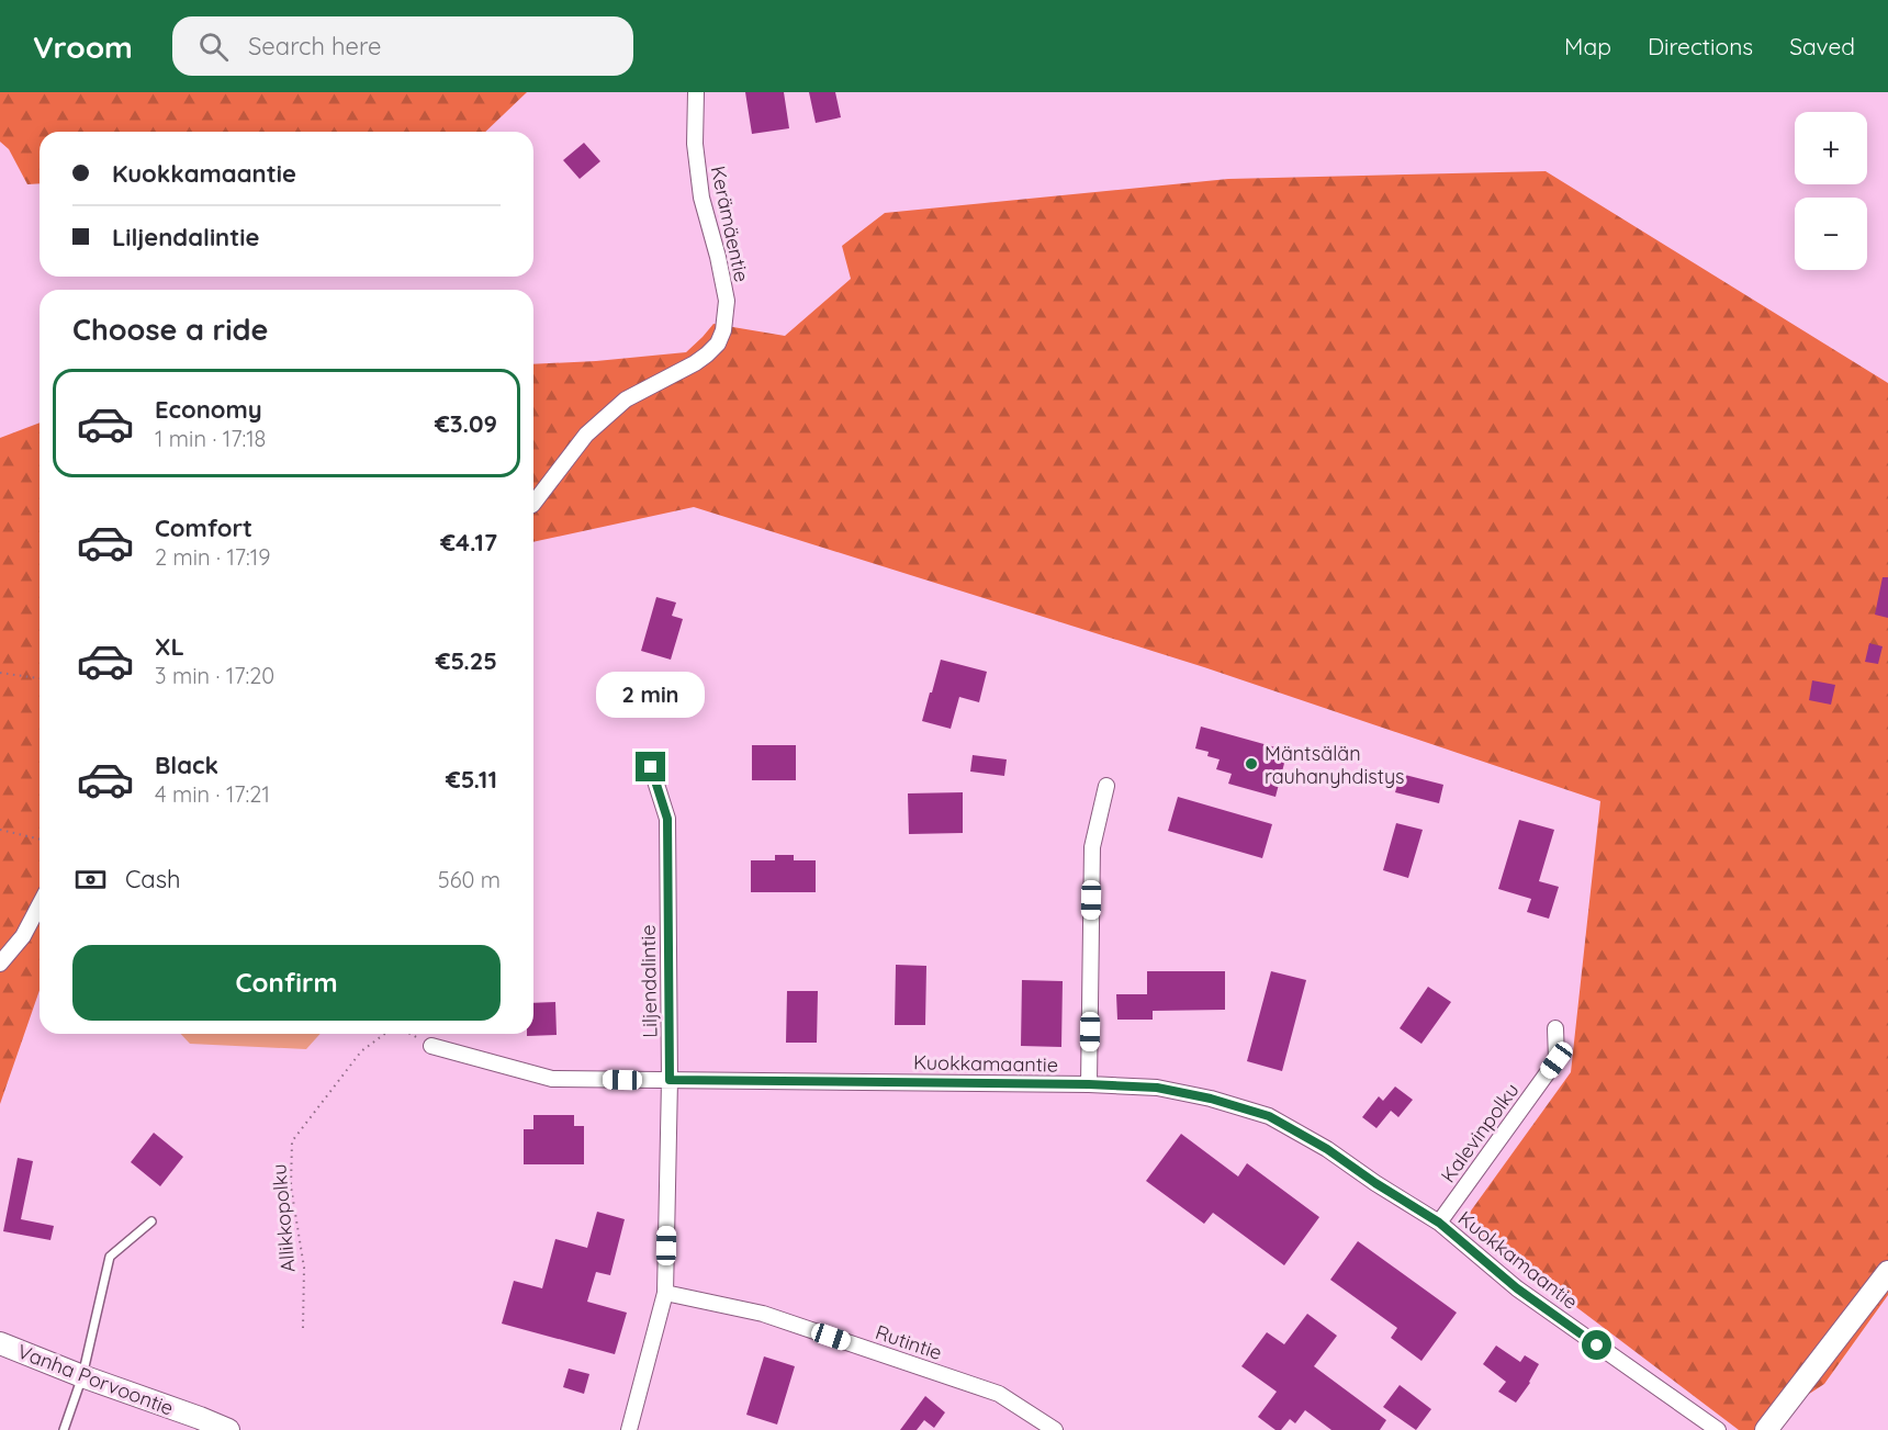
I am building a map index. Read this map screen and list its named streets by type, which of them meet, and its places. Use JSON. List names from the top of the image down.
{
  "streets": {
    "main road": ["Vanha Porvoontie"],
    "street": [
      "Kerämäentie",
      "Liljendalintie",
      "Kuokkamaantie",
      "Kalevinpolku",
      "Rutintie"
    ],
    "path": ["Allikkopolku"]
  },
  "crossings": [
    ["Liljendalintie", "Kuokkamaantie"],
    ["Liljendalintie", "Rutintie"],
    ["Kuokkamaantie", "Kalevinpolku"],
    ["Kuokkamaantie", "Allikkopolku"]
  ],
  "places": ["Mäntsälän rauhanyhdistys"],
  "page": {
    "header": "Vroom",
    "search": "Search here",
    "nav": ["Map", "Directions", "Saved"],
    "map_buttons": ["+", "−"],
    "banner": ["Kuokkamaantie", "Liljendalintie"],
    "heading": "Choose a ride",
    "list": [
      {
        "name": "Economy",
        "note": "1 min · 17:18",
        "value": "€3.09"
      },
      {
        "name": "Comfort",
        "note": "2 min · 17:19",
        "value": "€4.17"
      },
      {
        "name": "XL",
        "note": "3 min · 17:20",
        "value": "€5.25"
      },
      {
        "name": "Black",
        "note": "4 min · 17:21",
        "value": "€5.11"
      }
    ],
    "bubble": "2 min",
    "pay": ["Cash", "560 m"],
    "buttons": "Confirm"
  }
}
